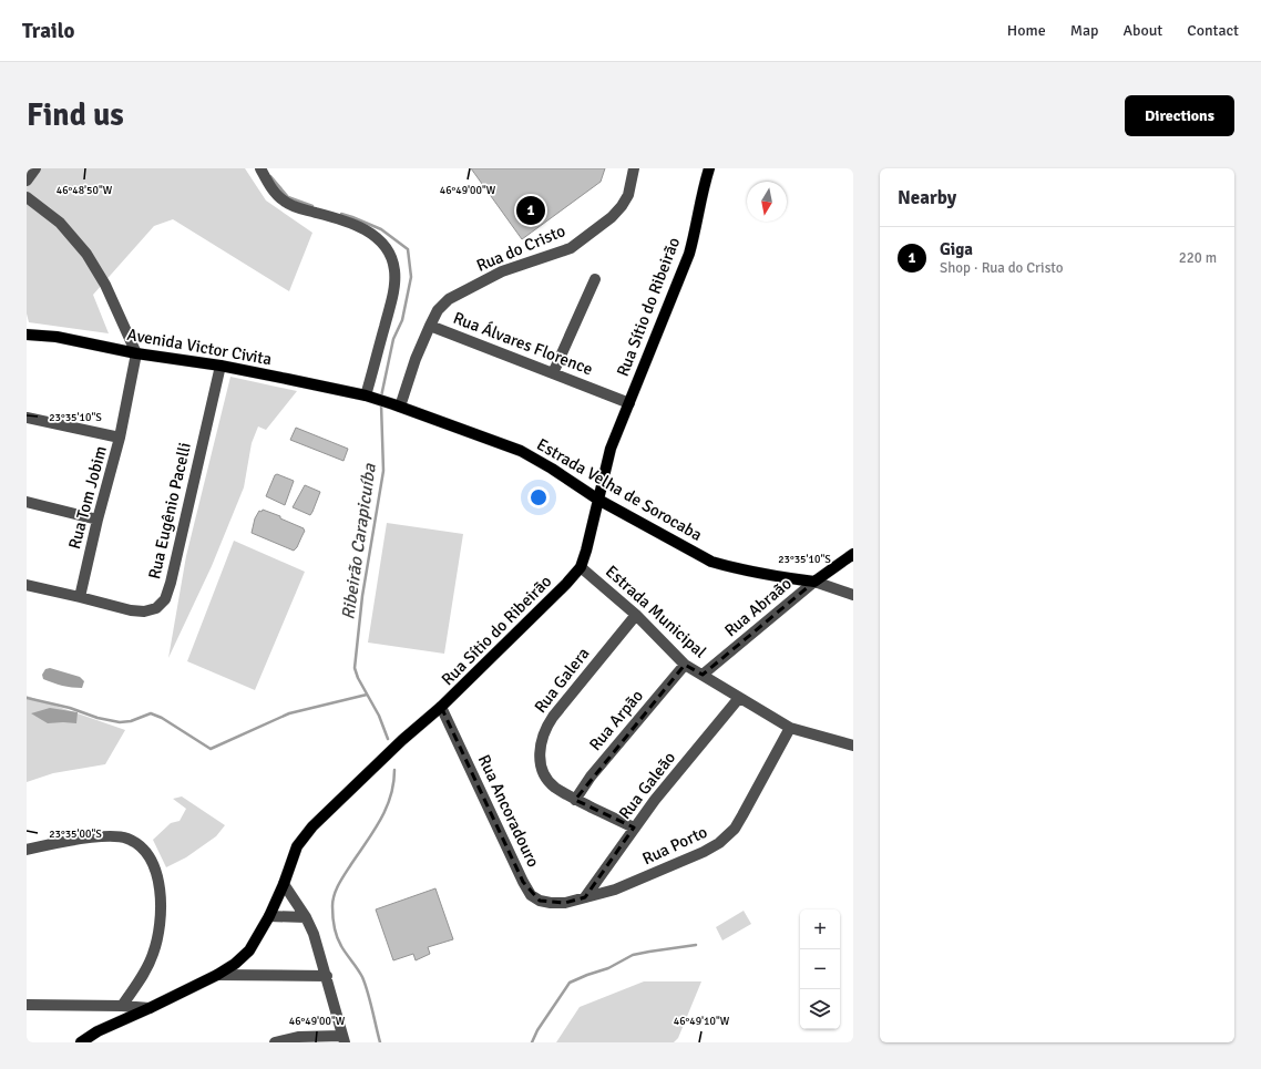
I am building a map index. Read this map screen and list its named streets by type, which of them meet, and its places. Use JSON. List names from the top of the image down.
{
  "streets": {
    "main road": ["Rua Sítio do Ribeirão", "Avenida Victor Civita", "Estrada Velha de Sorocaba"],
    "street": [
      "Rua do Cristo",
      "Rua Álvares Florence",
      "Rua Tom Jobim",
      "Rua Eugênio Pacelli",
      "Rua Abraão",
      "Estrada Municipal",
      "Rua Galera",
      "Rua Arpão",
      "Rua Galeão",
      "Rua Ancoradouro",
      "Rua Porto"
    ]
  },
  "crossings": [
    ["Rua do Cristo", "Rua Álvares Florence"],
    ["Rua do Cristo", "Estrada Velha de Sorocaba"],
    ["Rua Sítio do Ribeirão", "Rua Álvares Florence"],
    ["Rua Sítio do Ribeirão", "Estrada Velha de Sorocaba"],
    ["Rua Sítio do Ribeirão", "Estrada Municipal"],
    ["Rua Sítio do Ribeirão", "Rua Ancoradouro"],
    ["Avenida Victor Civita", "Estrada Velha de Sorocaba"],
    ["Avenida Victor Civita", "Rua Tom Jobim"],
    ["Avenida Victor Civita", "Rua Eugênio Pacelli"],
    ["Estrada Velha de Sorocaba", "Rua Abraão"],
    ["Rua Tom Jobim", "Rua Eugênio Pacelli"],
    ["Rua Abraão", "Estrada Municipal"],
    ["Estrada Municipal", "Rua Galera"],
    ["Estrada Municipal", "Rua Arpão"],
    ["Estrada Municipal", "Rua Galeão"],
    ["Estrada Municipal", "Rua Porto"],
    ["Rua Galera", "Rua Arpão"],
    ["Rua Galera", "Rua Galeão"],
    ["Rua Galeão", "Rua Porto"],
    ["Rua Ancoradouro", "Rua Porto"]
  ],
  "water": ["Ribeirão Carapicuíba"],
  "north": "bottom",
  "page": {
    "header": "Trailo",
    "nav": [
      "Home",
      "Map",
      "About",
      "Contact"
    ],
    "buttons": "Directions",
    "title": "Find us",
    "heading": "Nearby",
    "pins": "1",
    "list": [
      {
        "mark": "1",
        "name": "Giga",
        "note": "Shop · Rua do Cristo",
        "value": "220 m"
      }
    ],
    "map_buttons": ["+", "−"]
  },
  "coordinates": [
    "46°48'50\"W",
    "46°49'00\"W",
    "23°35'10\"S",
    "23°35'00\"S",
    "46°49'10\"W"
  ]
}
